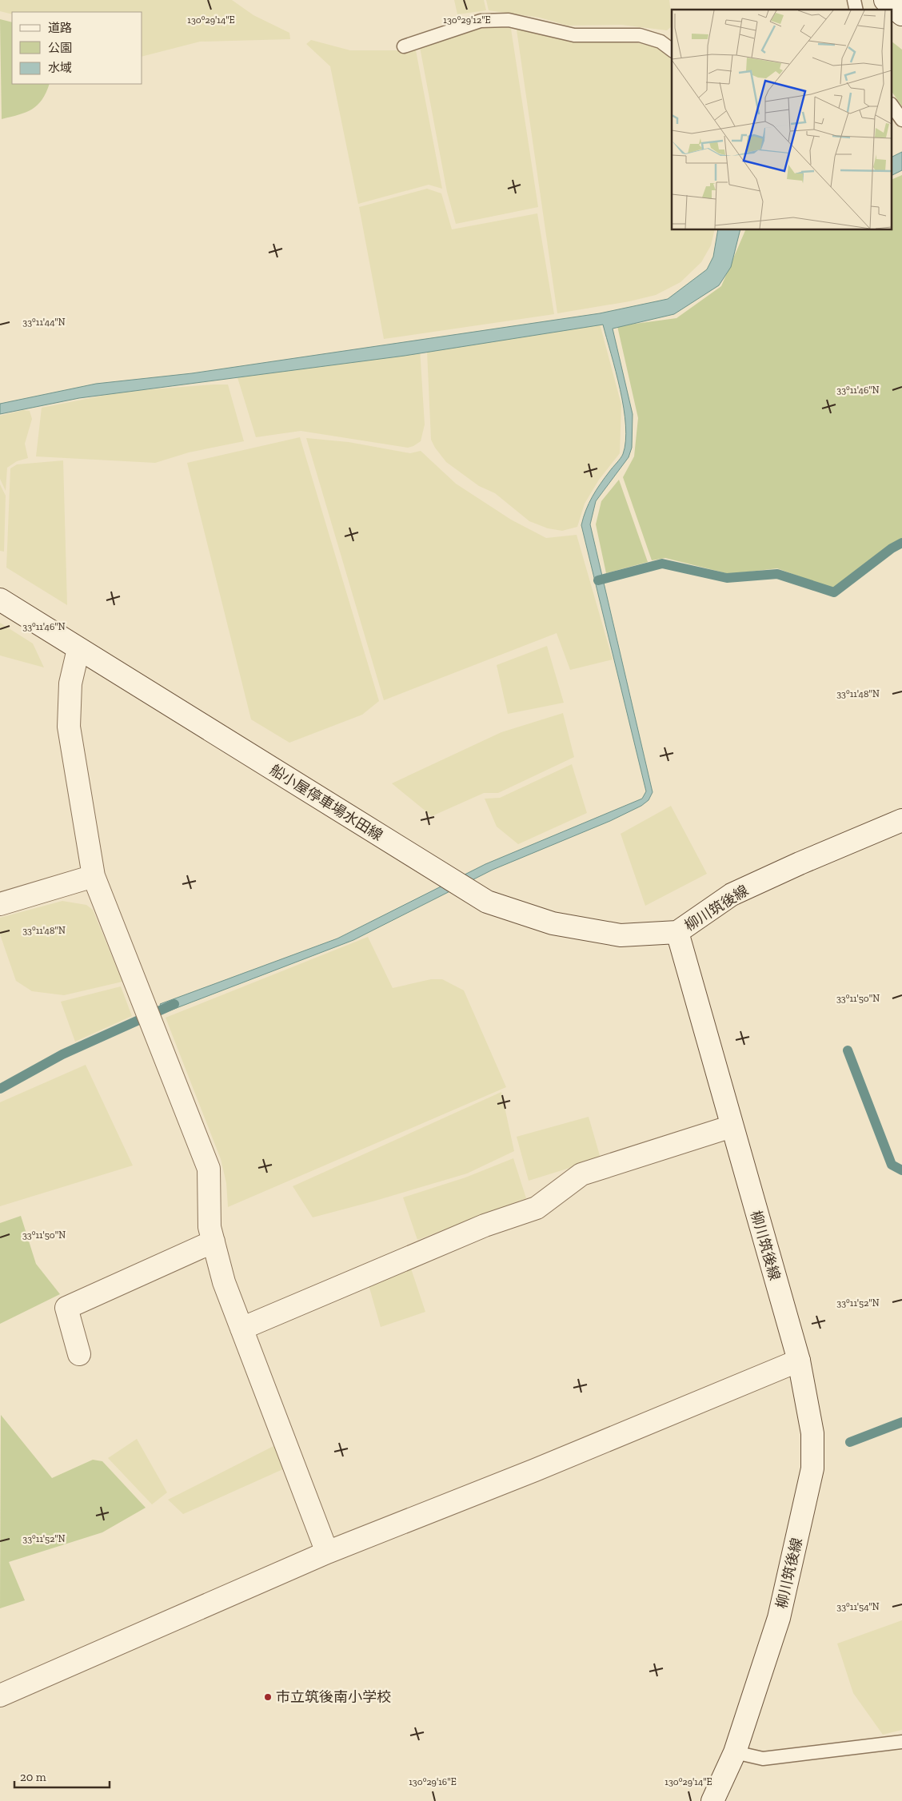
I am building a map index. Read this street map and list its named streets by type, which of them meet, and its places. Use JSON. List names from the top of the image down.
{
  "streets": {
    "street": ["船小屋停車場水田線", "柳川筑後線"]
  },
  "crossings": [
    ["船小屋停車場水田線", "柳川筑後線"]
  ],
  "places": ["市立筑後南小学校"],
  "legend": ["道路", "公園", "水域"],
  "scale_bar": "20 m",
  "coordinates": [
    "130°29'14\"E",
    "130°29'12\"E",
    "33°11'44\"N",
    "33°11'46\"N",
    "33°11'48\"N",
    "33°11'50\"N",
    "33°11'52\"N",
    "33°11'54\"N",
    "130°29'16\"E"
  ]
}
